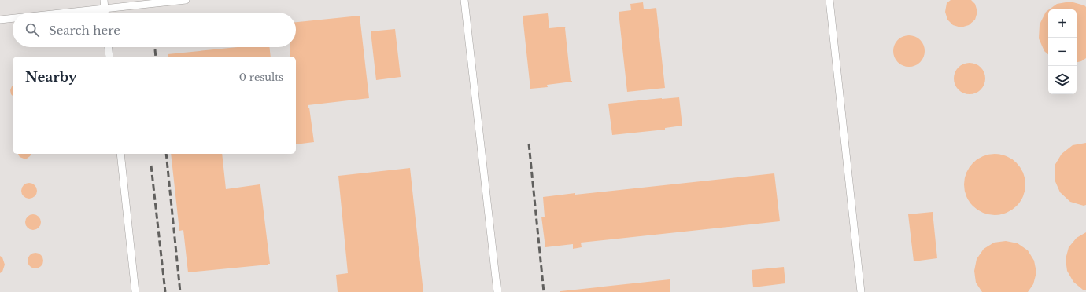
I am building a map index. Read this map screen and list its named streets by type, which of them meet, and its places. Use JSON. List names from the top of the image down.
{
  "page": {
    "map_buttons": ["+", "−"],
    "search": "Search here",
    "heading": ["Nearby", "0 results"]
  }
}
